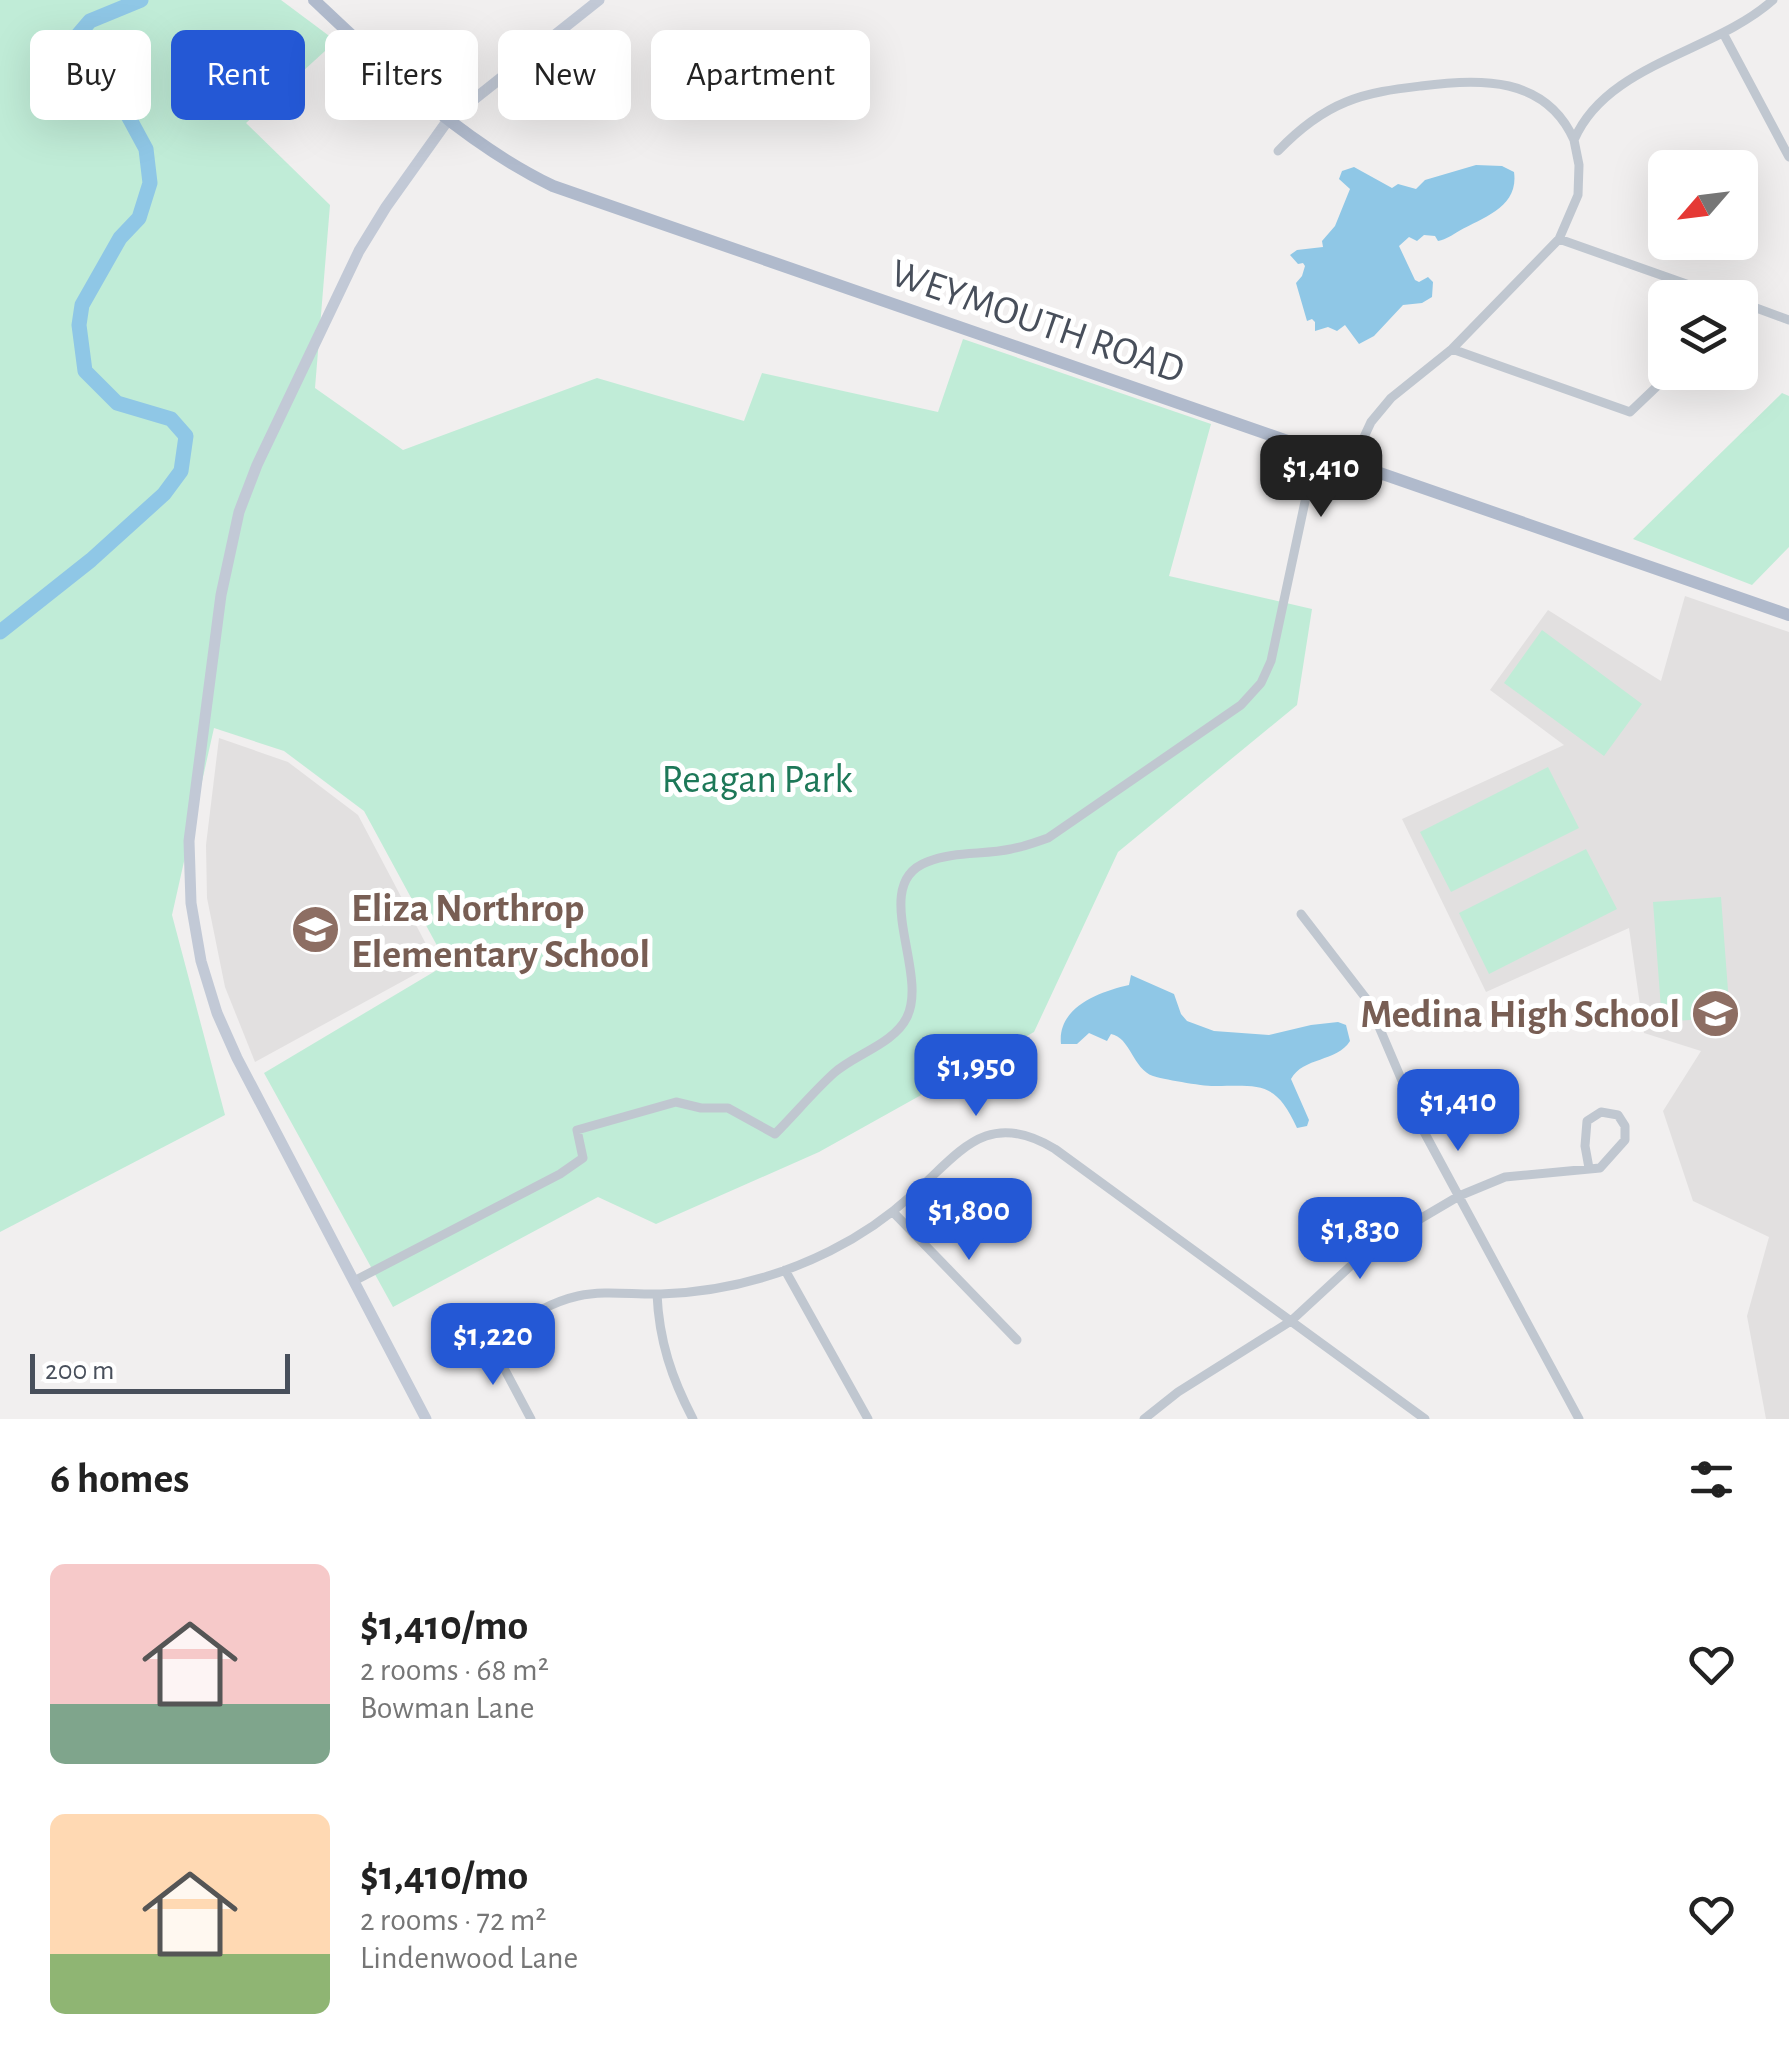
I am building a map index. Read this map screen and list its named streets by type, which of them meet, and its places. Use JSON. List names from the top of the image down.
{
  "streets": {
    "main road": ["WEYMOUTH ROAD"]
  },
  "parks": ["Reagan Park"],
  "places": {
    "school or university": ["Eliza Northrop Elementary School", "Medina High School"]
  },
  "scale_bar": "200 m",
  "north": "bottom left",
  "page": {
    "chip": [
      "Buy",
      "Rent",
      "Filters",
      "New",
      "Apartment"
    ],
    "price": [
      "$1,410",
      "$1,950",
      "$1,410",
      "$1,800",
      "$1,830",
      "$1,220"
    ],
    "scale": "200 m",
    "heading": "6 homes",
    "list": [
      {
        "name": "$1,410/mo",
        "note": "2 rooms · 68 m² · Bowman Lane"
      },
      {
        "name": "$1,410/mo",
        "note": "2 rooms · 72 m² · Lindenwood Lane"
      }
    ]
  }
}
